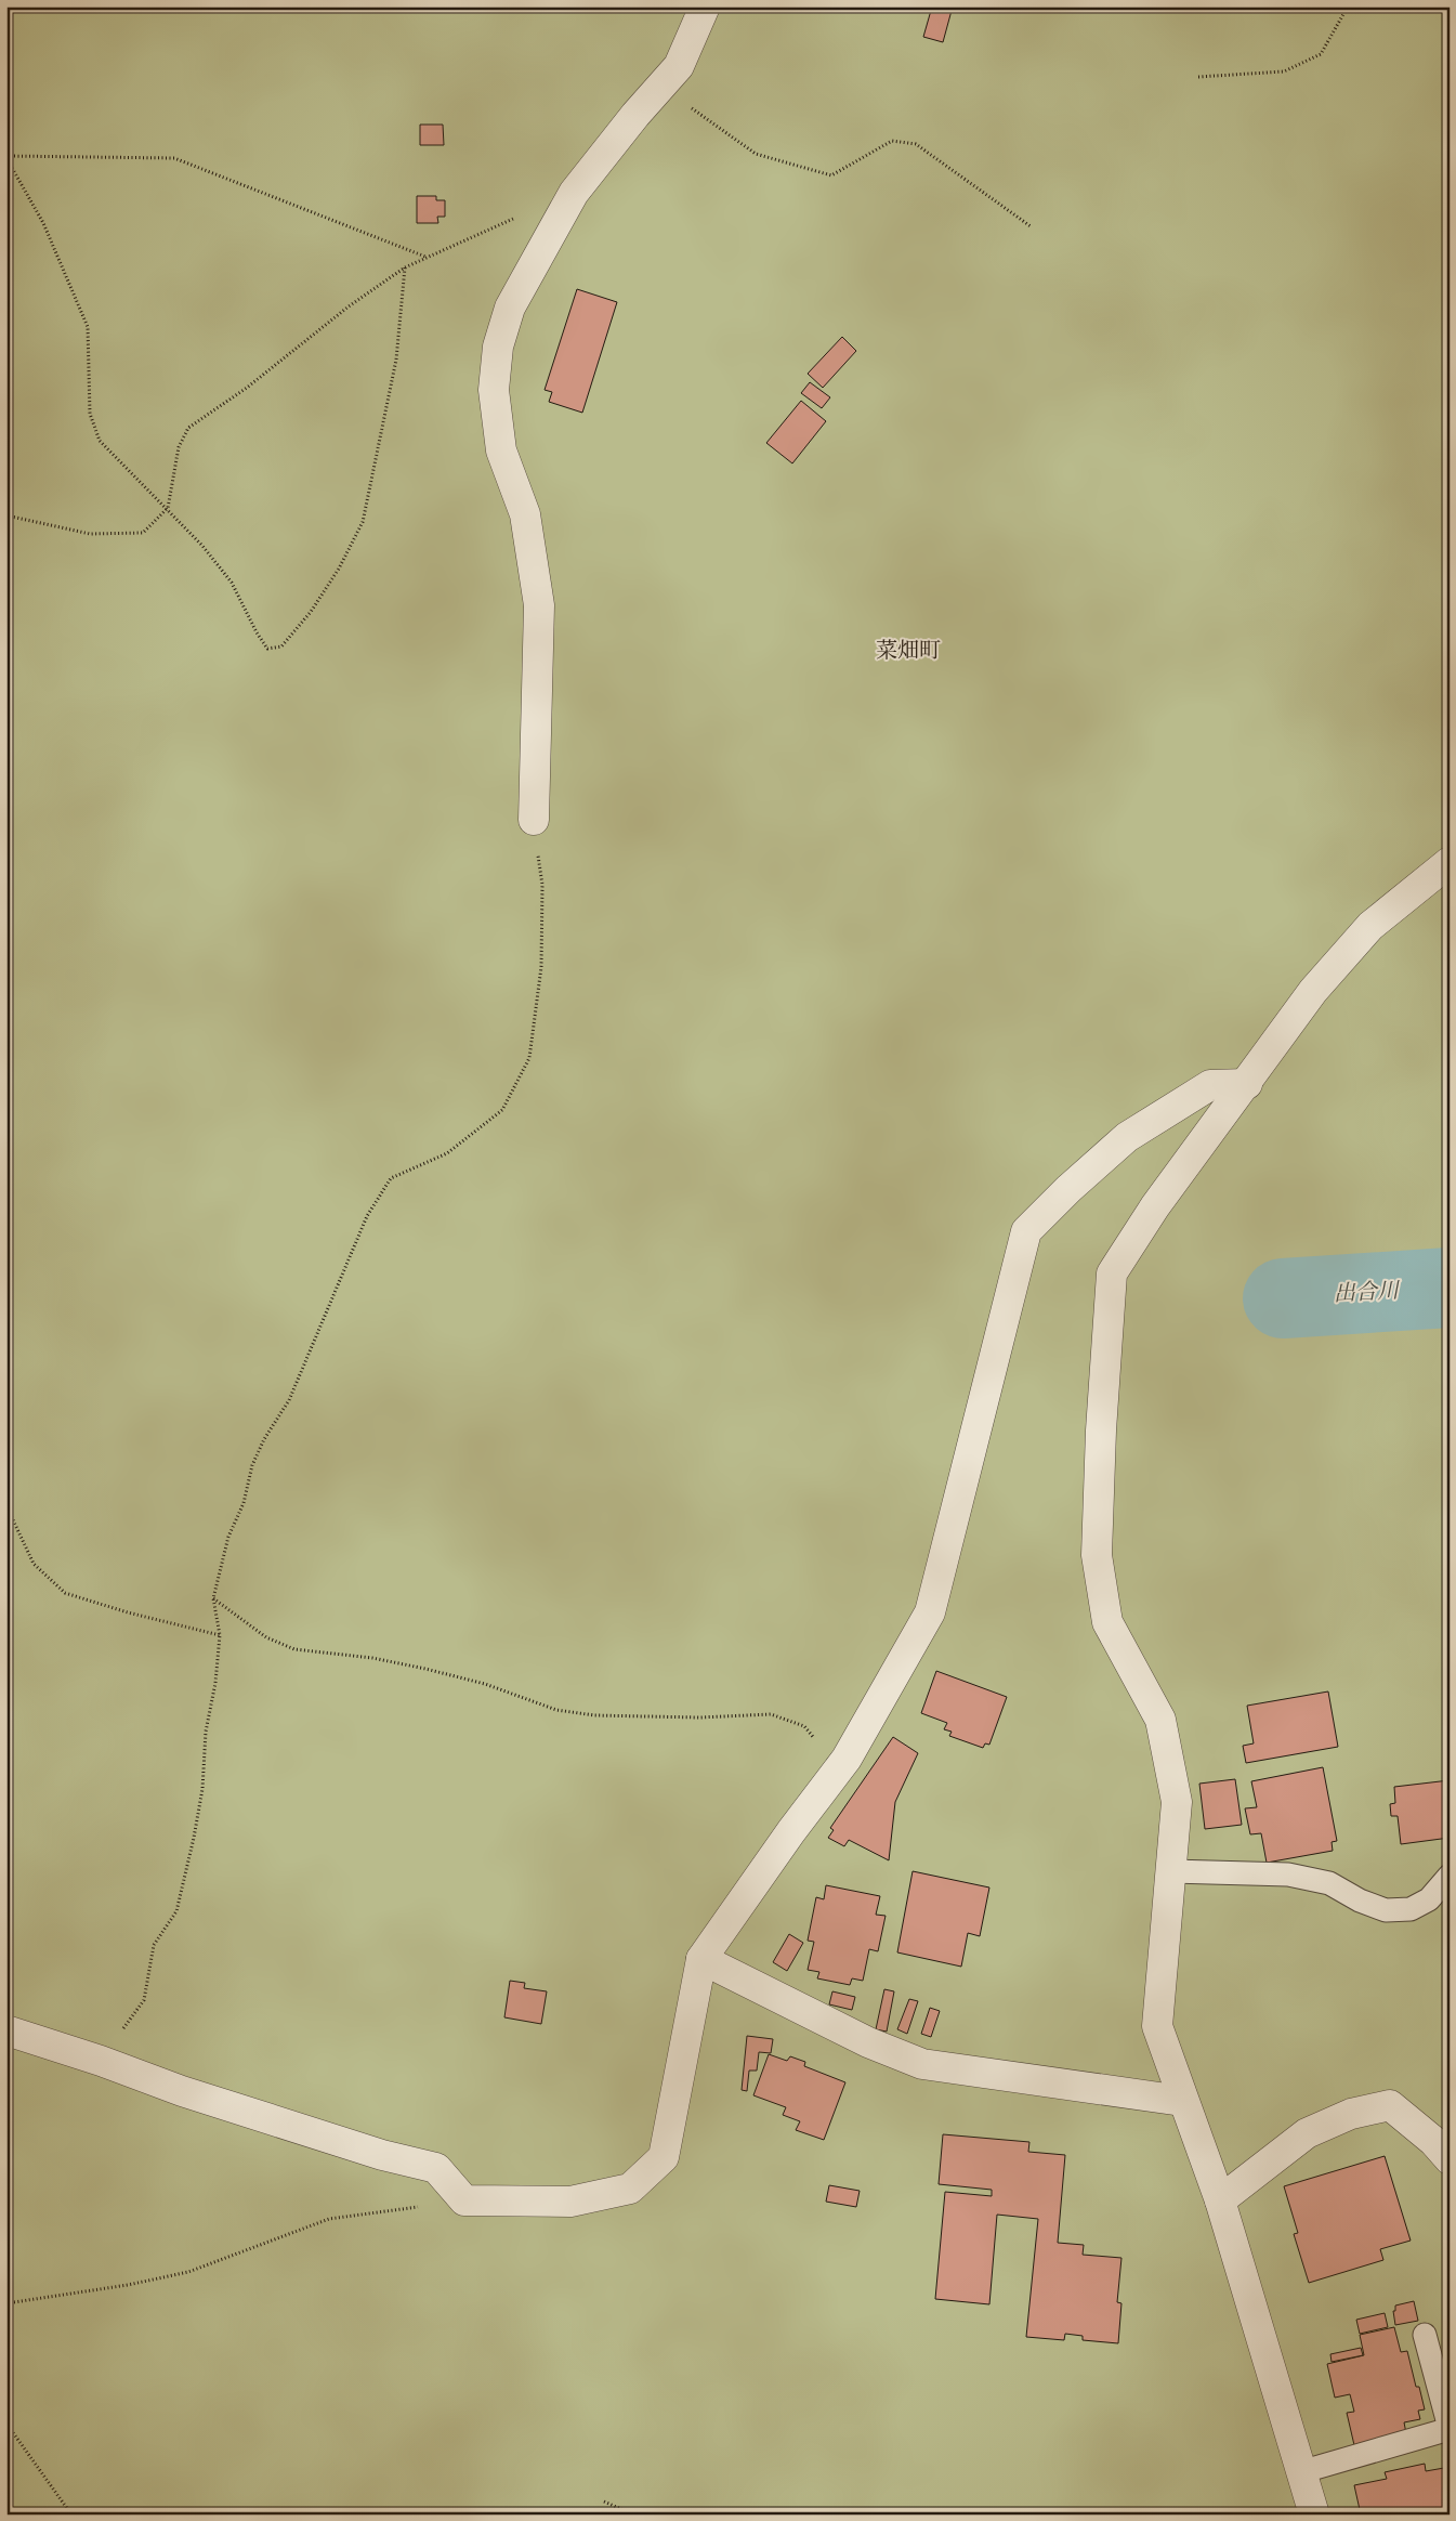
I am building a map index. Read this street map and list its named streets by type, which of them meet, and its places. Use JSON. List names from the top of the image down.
{
  "districts": ["菜畑町"],
  "water": ["出合川"]
}
